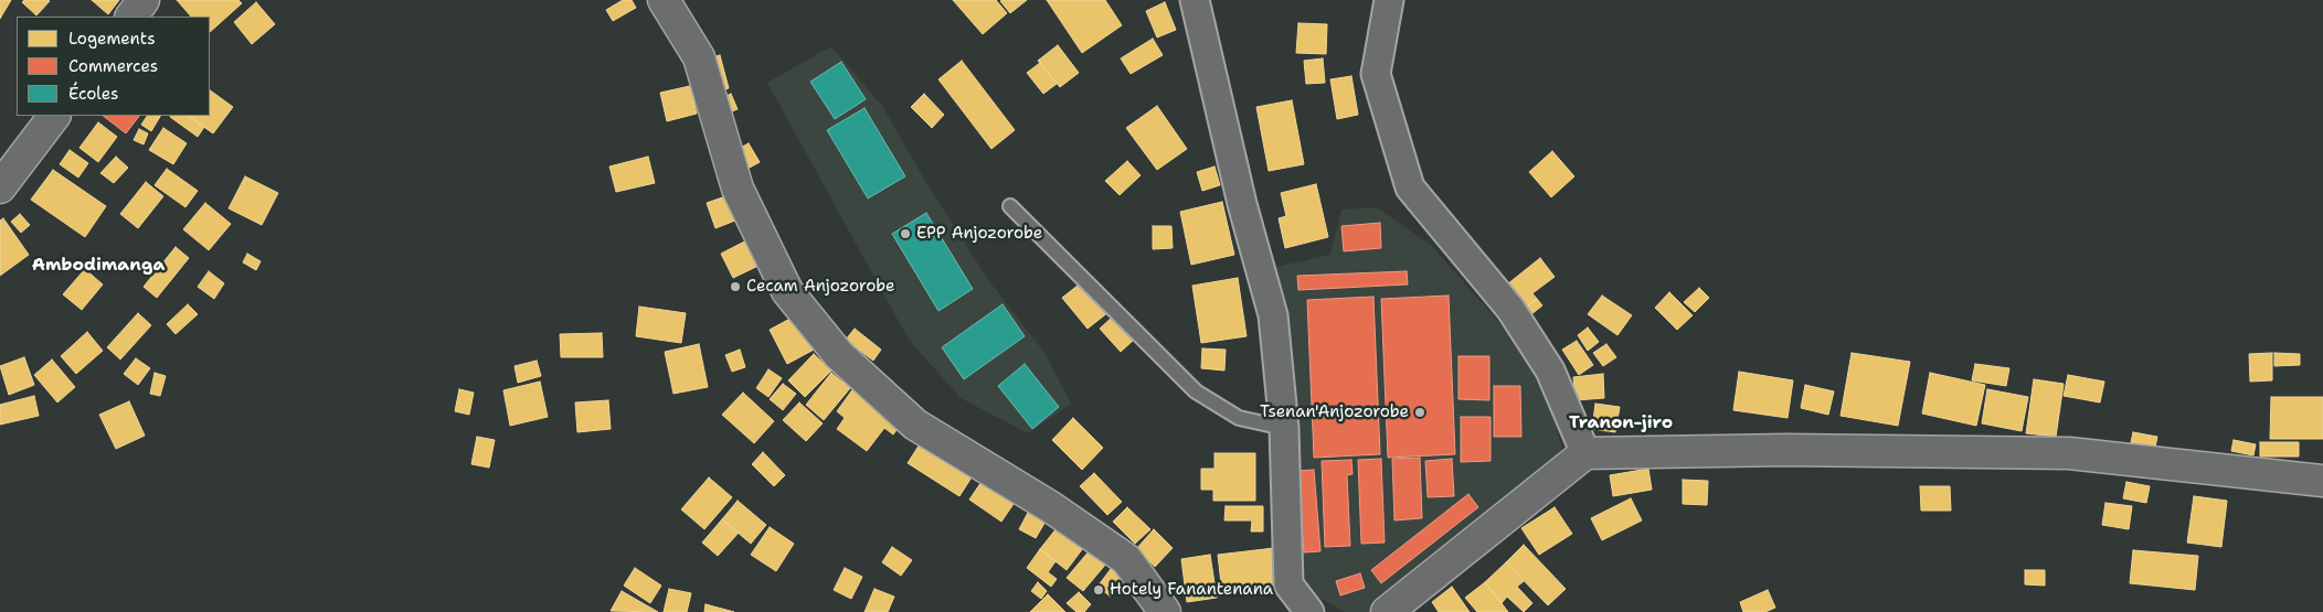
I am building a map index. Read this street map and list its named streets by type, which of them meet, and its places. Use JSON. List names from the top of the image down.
{
  "districts": ["Ambodimanga", "Tranon-jiro"],
  "places": [
    "EPP Anjozorobe",
    "Cecam Anjozorobe",
    "Tsenan'Anjozorobe",
    "Hotely Fanantenana"
  ],
  "legend": ["Logements", "Commerces", "Écoles"]
}
